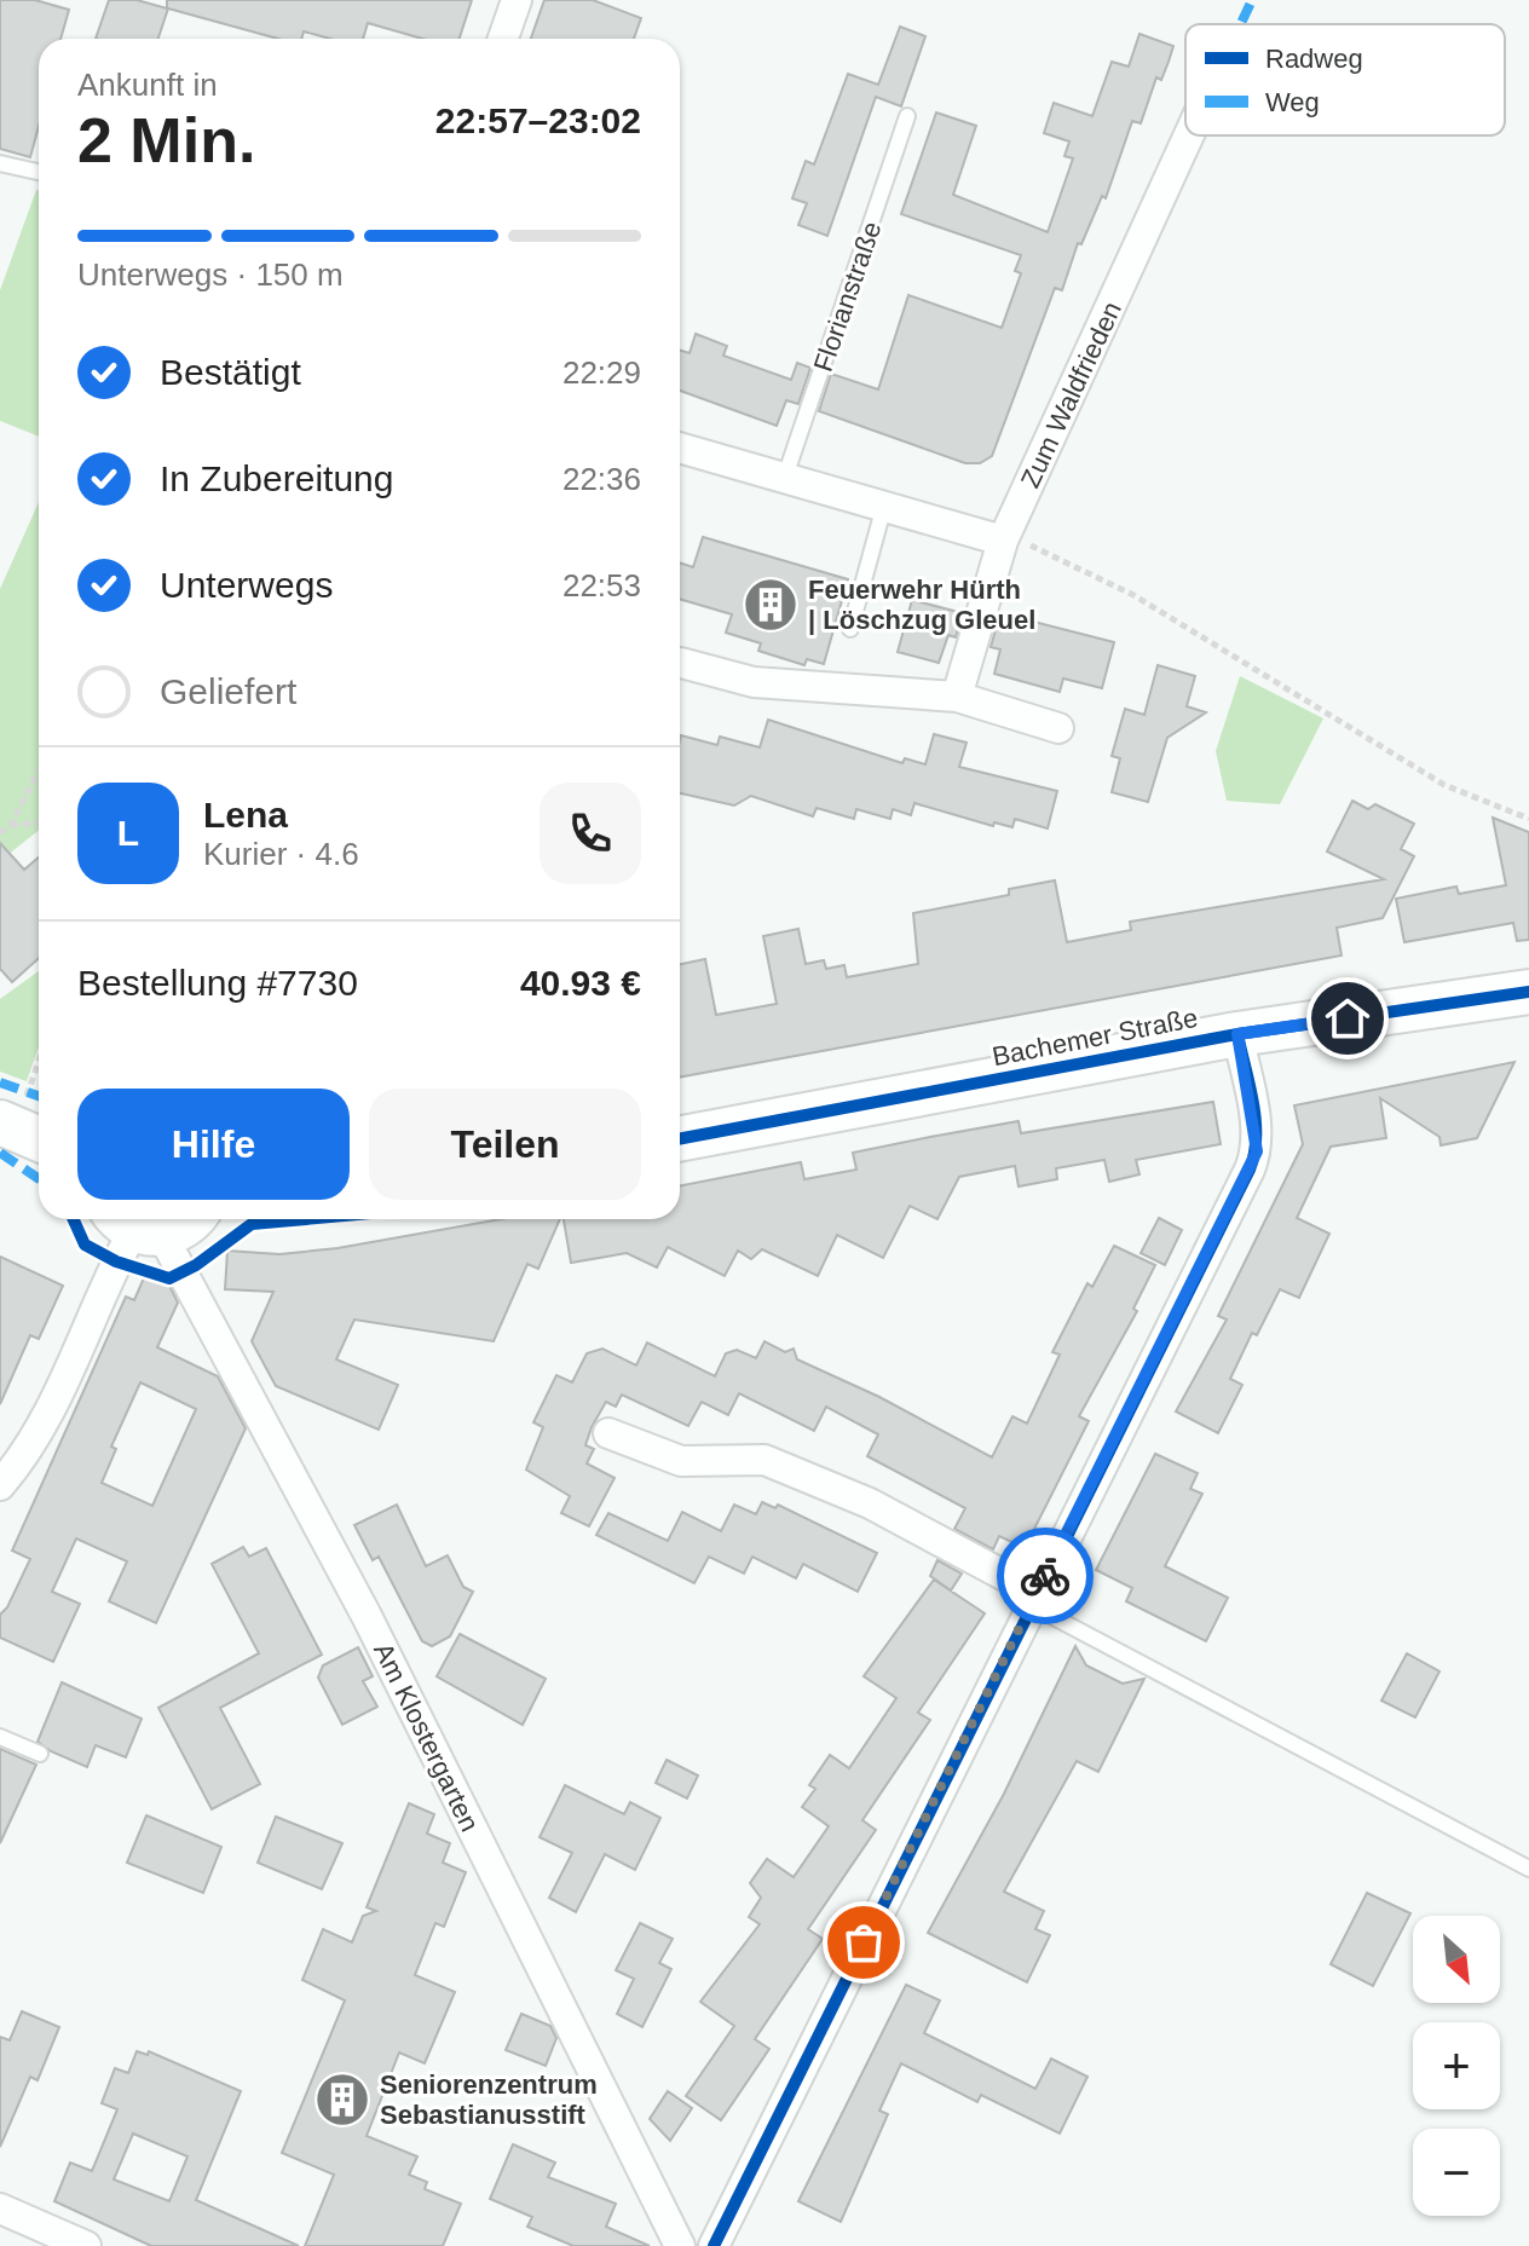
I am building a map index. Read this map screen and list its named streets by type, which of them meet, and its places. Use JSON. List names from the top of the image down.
{
  "streets": {
    "street": ["Zum Waldfrieden", "Bachemer Straße", "Am Klostergarten"],
    "lane": ["Florianstraße"]
  },
  "places": {
    "building": ["Feuerwehr Hürth | Löschzug Gleuel", "Seniorenzentrum Sebastianusstift"]
  },
  "legend": ["Radweg", "Weg"],
  "north": "bottom right",
  "page": {
    "heading": ["2 Min.", "Ankunft in", "22:57–23:02"],
    "panel": [
      "Lena",
      "Kurier · 4.6",
      "Bestellung #7730",
      "40.93 €"
    ],
    "bar": "Unterwegs · 150 m",
    "list": [
      ["Bestätigt", "22:29"],
      ["In Zubereitung", "22:36"],
      ["Unterwegs", "22:53"],
      "Geliefert"
    ],
    "round": "L",
    "buttons": ["Hilfe", "Teilen"],
    "map_buttons": ["+", "−"]
  }
}
